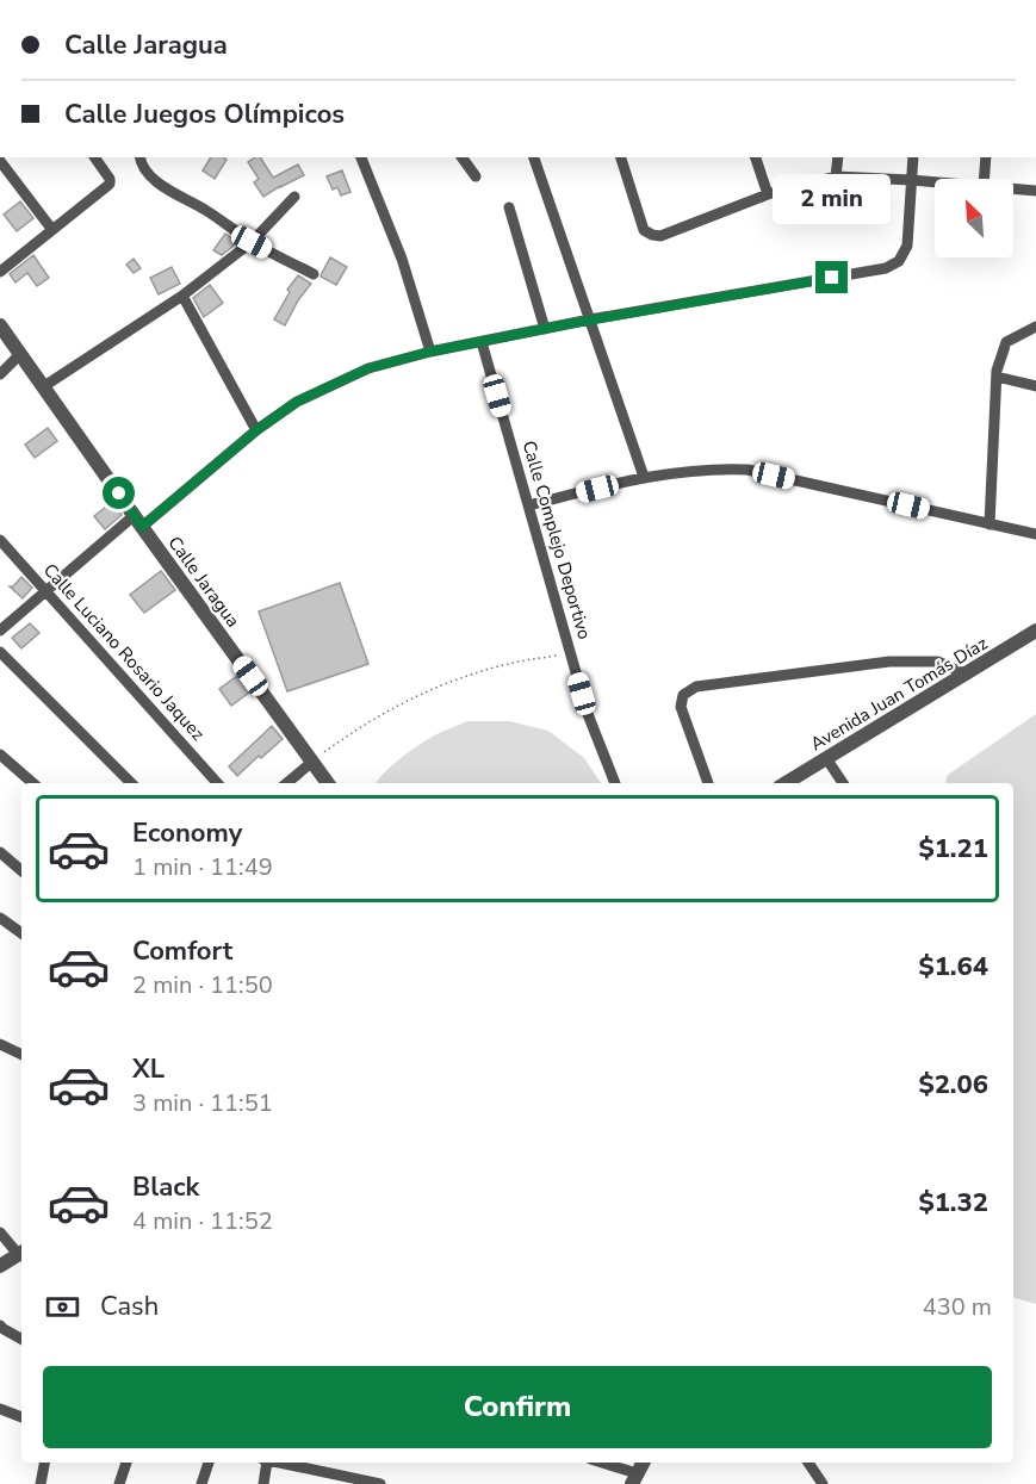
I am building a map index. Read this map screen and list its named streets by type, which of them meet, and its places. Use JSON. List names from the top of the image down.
{
  "streets": {
    "street": [
      "Calle Complejo Deportivo",
      "Calle Jaragua",
      "Calle Luciano Rosario Jaquez",
      "Avenida Juan Tomás Díaz"
    ]
  },
  "north": "top left",
  "page": {
    "banner": ["Calle Jaragua", "Calle Juegos Olímpicos"],
    "bubble": "2 min",
    "list": [
      {
        "name": "Economy",
        "note": "1 min · 11:49",
        "value": "$1.21"
      },
      {
        "name": "Comfort",
        "note": "2 min · 11:50",
        "value": "$1.64"
      },
      {
        "name": "XL",
        "note": "3 min · 11:51",
        "value": "$2.06"
      },
      {
        "name": "Black",
        "note": "4 min · 11:52",
        "value": "$1.32"
      }
    ],
    "pay": ["Cash", "430 m"],
    "buttons": "Confirm"
  }
}
